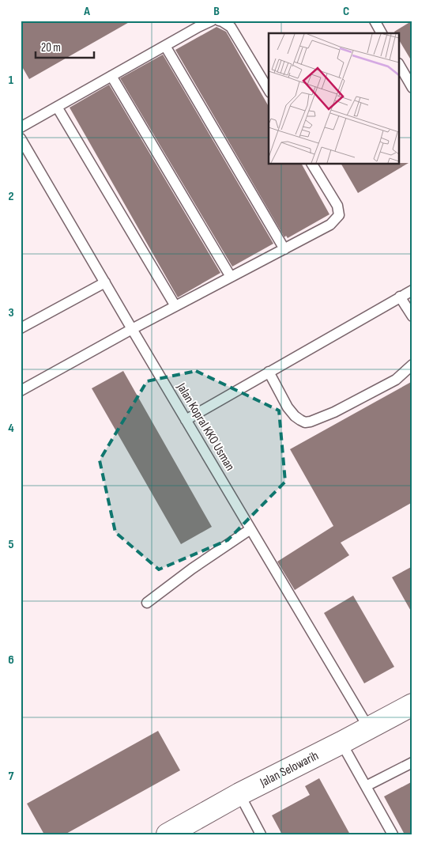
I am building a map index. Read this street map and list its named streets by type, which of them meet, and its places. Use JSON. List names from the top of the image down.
{
  "streets": {
    "main road": ["Jalan Selowarih"],
    "lane": ["Jalan Kopral KKO Usman"]
  },
  "crossings": [
    ["Jalan Kopral KKO Usman", "Jalan Selowarih"]
  ],
  "scale_bar": "20 m",
  "grid": {
    "columns": ["A", "B", "C"],
    "rows": [
      "1",
      "2",
      "3",
      "4",
      "5",
      "6",
      "7"
    ]
  }
}
